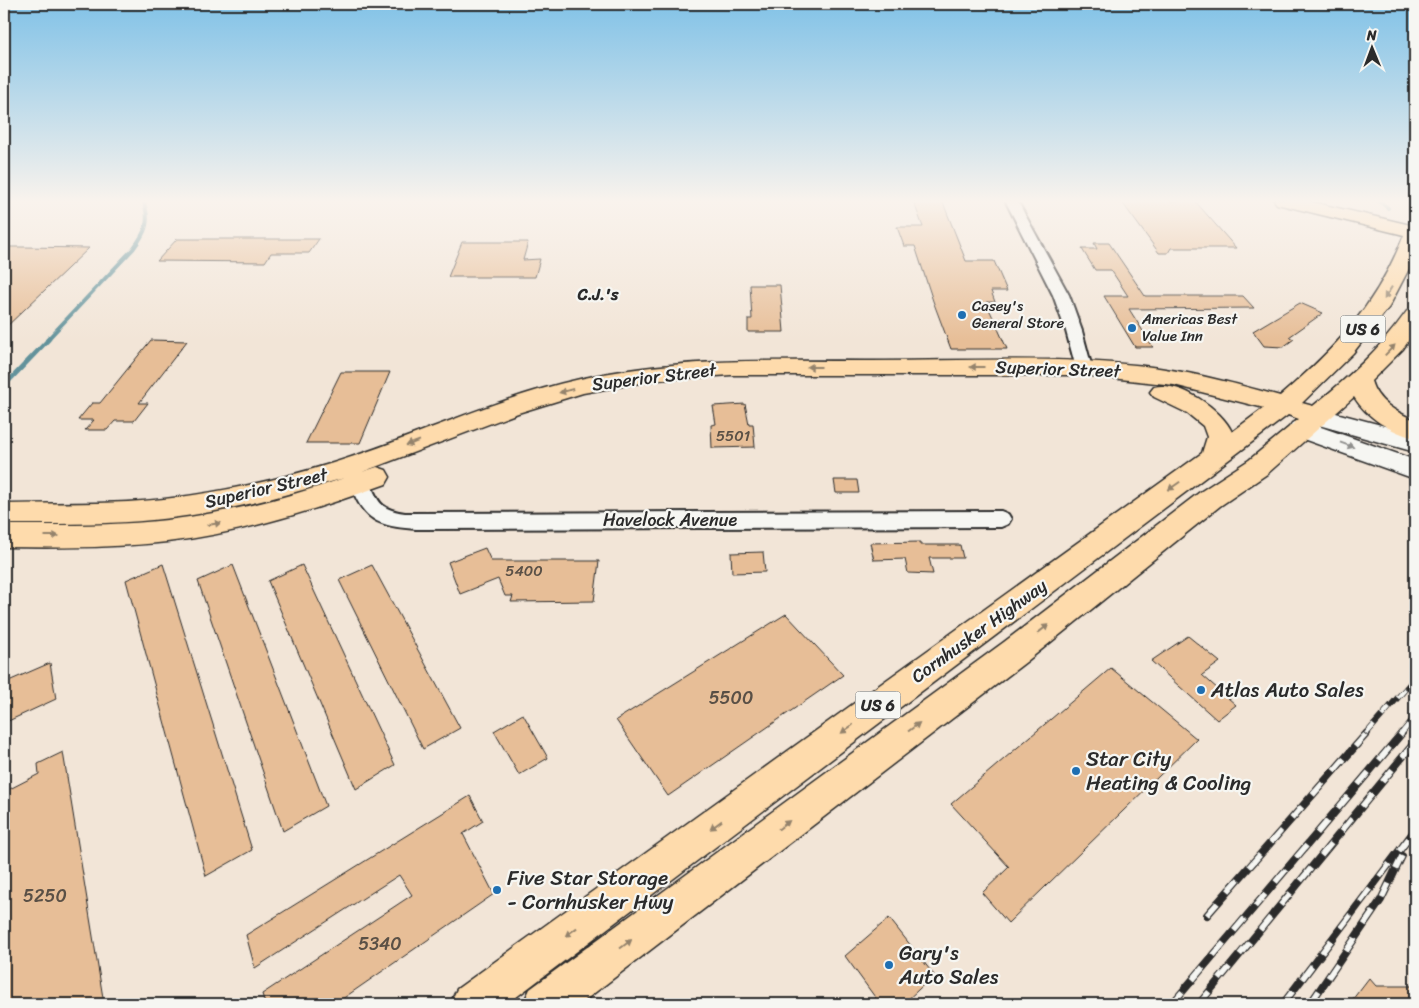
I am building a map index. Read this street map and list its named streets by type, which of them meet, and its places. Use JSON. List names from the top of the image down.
{
  "streets": {
    "main road": ["US 6", "Superior Street", "Cornhusker Highway"],
    "street": ["Havelock Avenue"]
  },
  "crossings": [
    ["Superior Street", "Havelock Avenue"],
    ["Superior Street", "Cornhusker Highway"]
  ],
  "districts": ["C.J.'s"],
  "places": [
    "Casey's General Store",
    "Americas Best Value Inn",
    "Atlas Auto Sales",
    "Star City Heating & Cooling",
    "Five Star Storage - Cornhusker Hwy",
    "Gary's Auto Sales"
  ],
  "house_numbers": [
    "5501",
    "5400",
    "5500",
    "5250",
    "5340"
  ],
  "north": "top"
}
